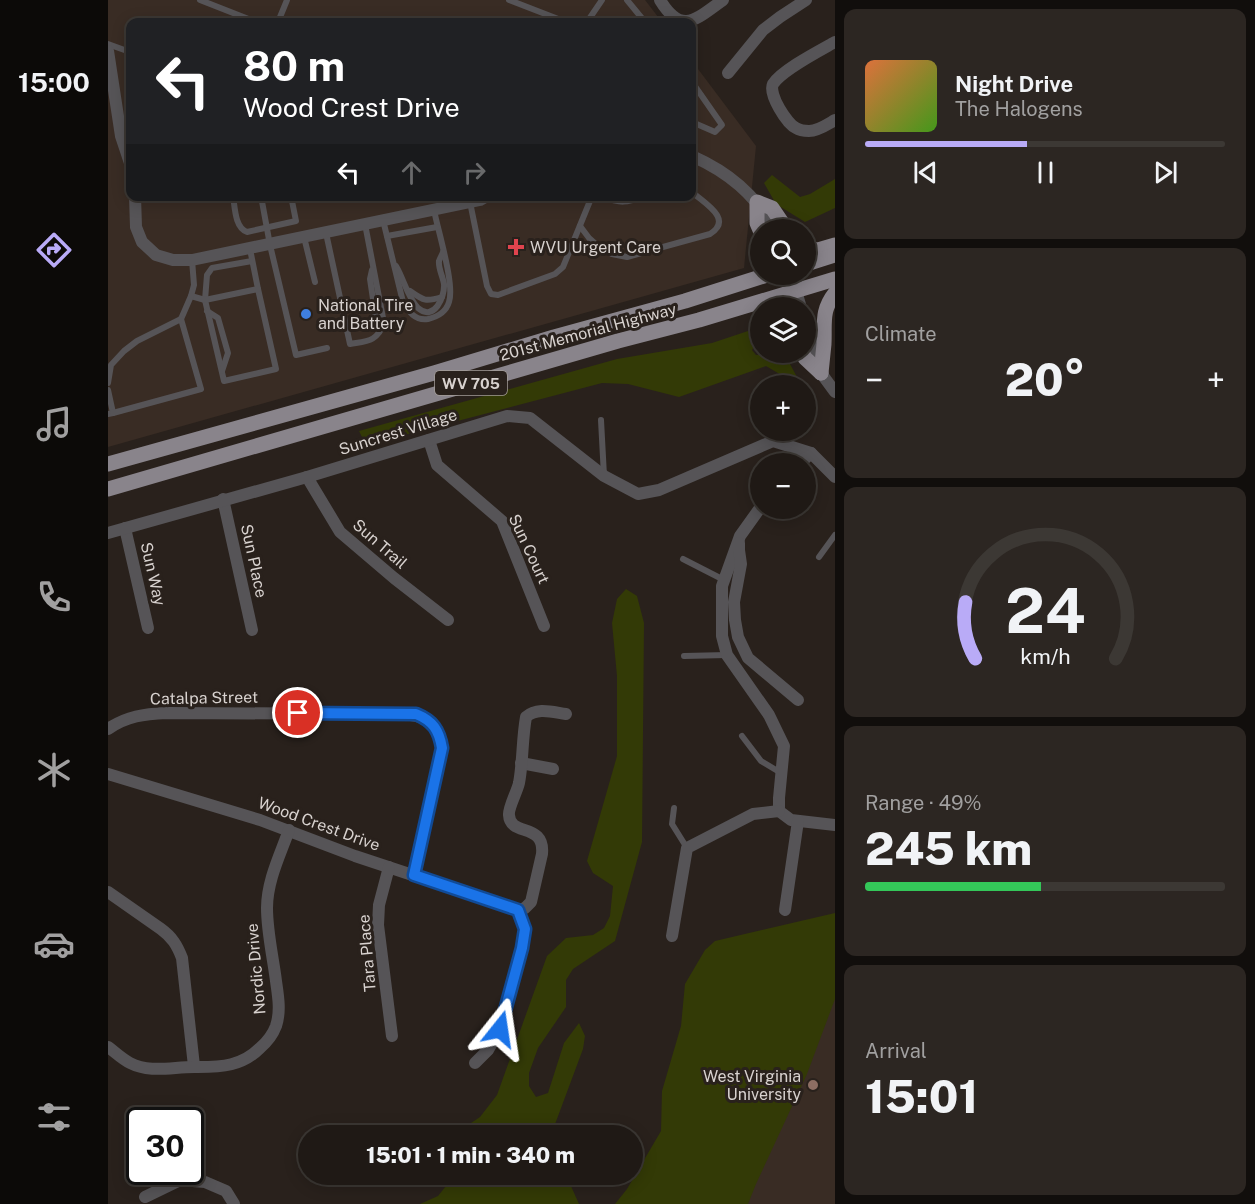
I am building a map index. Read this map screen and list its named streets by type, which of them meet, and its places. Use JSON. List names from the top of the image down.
{
  "streets": {
    "main road": ["201st Memorial Highway", "WV 705"],
    "street": [
      "Suncrest Village",
      "Sun Trail",
      "Sun Court",
      "Sun Place",
      "Sun Way",
      "Catalpa Street",
      "Wood Crest Drive",
      "Tara Place",
      "Nordic Drive"
    ]
  },
  "crossings": [
    ["Suncrest Village", "Sun Trail"],
    ["Suncrest Village", "Sun Court"],
    ["Suncrest Village", "Sun Place"],
    ["Suncrest Village", "Sun Way"],
    ["Catalpa Street", "Wood Crest Drive"],
    ["Wood Crest Drive", "Tara Place"],
    ["Wood Crest Drive", "Nordic Drive"]
  ],
  "places": {
    "health": ["WVU Urgent Care"],
    "other": ["National Tire and Battery", "West Virginia University"]
  },
  "page": {
    "tabs": "15:00",
    "turn": ["80 m", "Wood Crest Drive"],
    "song": ["Night Drive", "The Halogens"],
    "map_buttons": ["+", "−"],
    "tile": [
      "Climate",
      ["Range · 49%", "245 km"],
      ["Arrival", "15:01"]
    ],
    "heat": ["−", "20°", "+"],
    "limit": "30",
    "trip": "15:01 · 1 min · 340 m",
    "gauge": ["24", "km/h"]
  }
}
